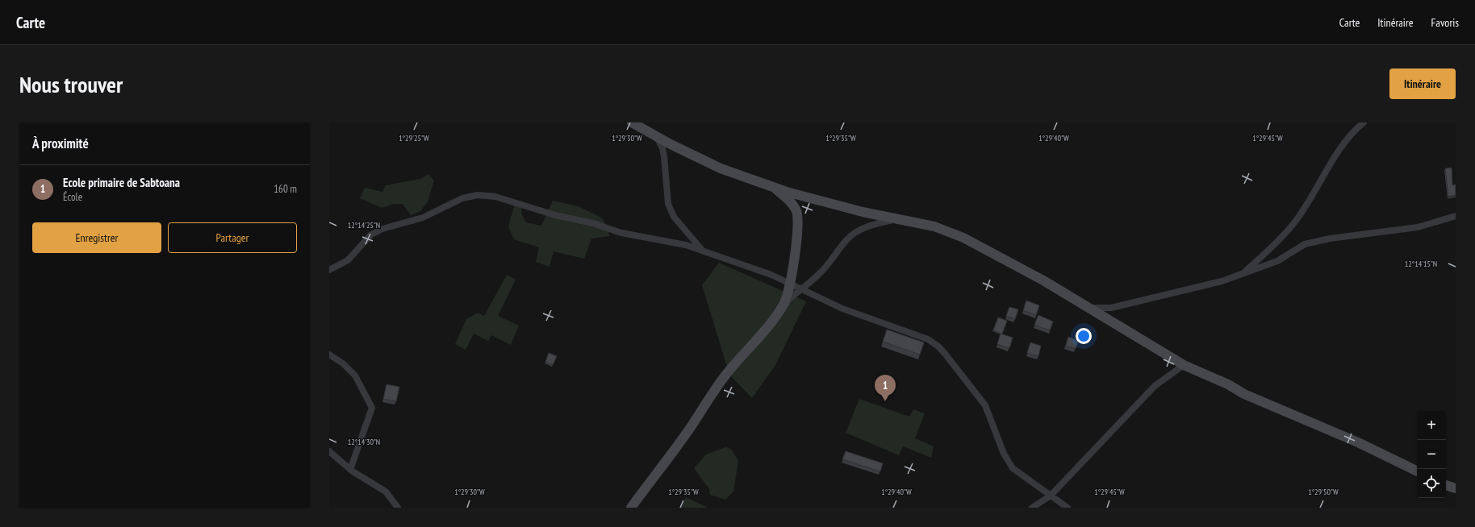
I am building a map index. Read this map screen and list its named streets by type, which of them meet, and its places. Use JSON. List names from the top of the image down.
{
  "page": {
    "header": "Carte",
    "nav": ["Carte", "Itinéraire", "Favoris"],
    "buttons": [
      "Itinéraire",
      ["Enregistrer", "Partager"]
    ],
    "title": "Nous trouver",
    "heading": "À proximité",
    "list": [
      {
        "mark": "1",
        "name": "Ecole primaire de Sabtoana",
        "note": "École",
        "value": "160 m"
      }
    ],
    "pins": "1",
    "map_buttons": ["+", "−"]
  },
  "coordinates": [
    "1°29'25\"W",
    "1°29'30\"W",
    "1°29'35\"W",
    "1°29'40\"W",
    "1°29'45\"W",
    "12°14'25\"N",
    "12°14'15\"N",
    "12°14'30\"N",
    "1°29'50\"W"
  ]
}
